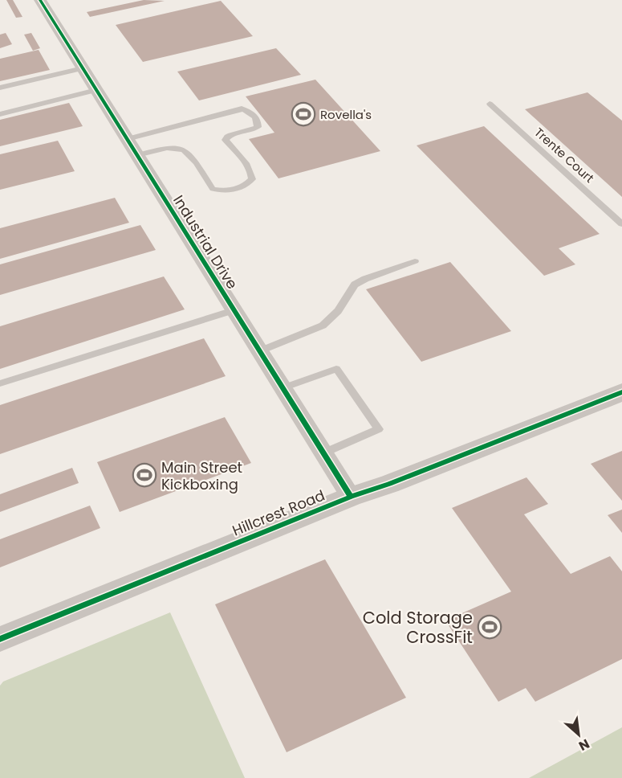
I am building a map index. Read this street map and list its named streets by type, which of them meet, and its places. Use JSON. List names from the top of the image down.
{
  "streets": {
    "street": ["Industrial Drive", "Hillcrest Road"],
    "lane": ["Trente Court"]
  },
  "crossings": [
    ["Industrial Drive", "Hillcrest Road"]
  ],
  "places": {
    "sports": ["Rovella's", "Main Street Kickboxing", "Cold Storage CrossFit"]
  },
  "north": "bottom right"
}
